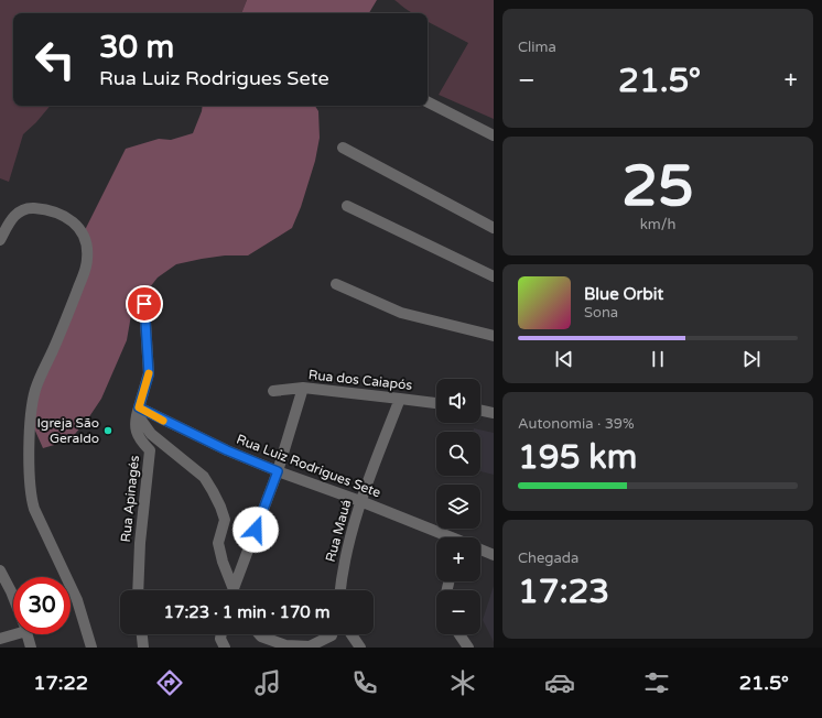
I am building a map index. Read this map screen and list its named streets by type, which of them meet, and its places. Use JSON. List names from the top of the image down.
{
  "streets": {
    "street": [
      "Rua dos Caiapós",
      "Rua Luiz Rodrigues Sete",
      "Rua Apinagés",
      "Rua Mauá"
    ]
  },
  "crossings": [
    ["Rua dos Caiapós", "Rua Mauá"],
    ["Rua Luiz Rodrigues Sete", "Rua Apinagés"],
    ["Rua Luiz Rodrigues Sete", "Rua Mauá"]
  ],
  "places": ["Igreja São Geraldo"],
  "page": {
    "tile": [
      "Clima",
      ["25", "km/h"],
      ["Autonomia · 39%", "195 km"],
      ["Chegada", "17:23"]
    ],
    "turn": ["30 m", "Rua Luiz Rodrigues Sete"],
    "heat": ["−", "21.5°", "+"],
    "song": ["Blue Orbit", "Sona"],
    "map_buttons": ["+", "−"],
    "limit": "30",
    "trip": "17:23 · 1 min · 170 m",
    "tabs": ["17:22", "21.5°"]
  }
}
